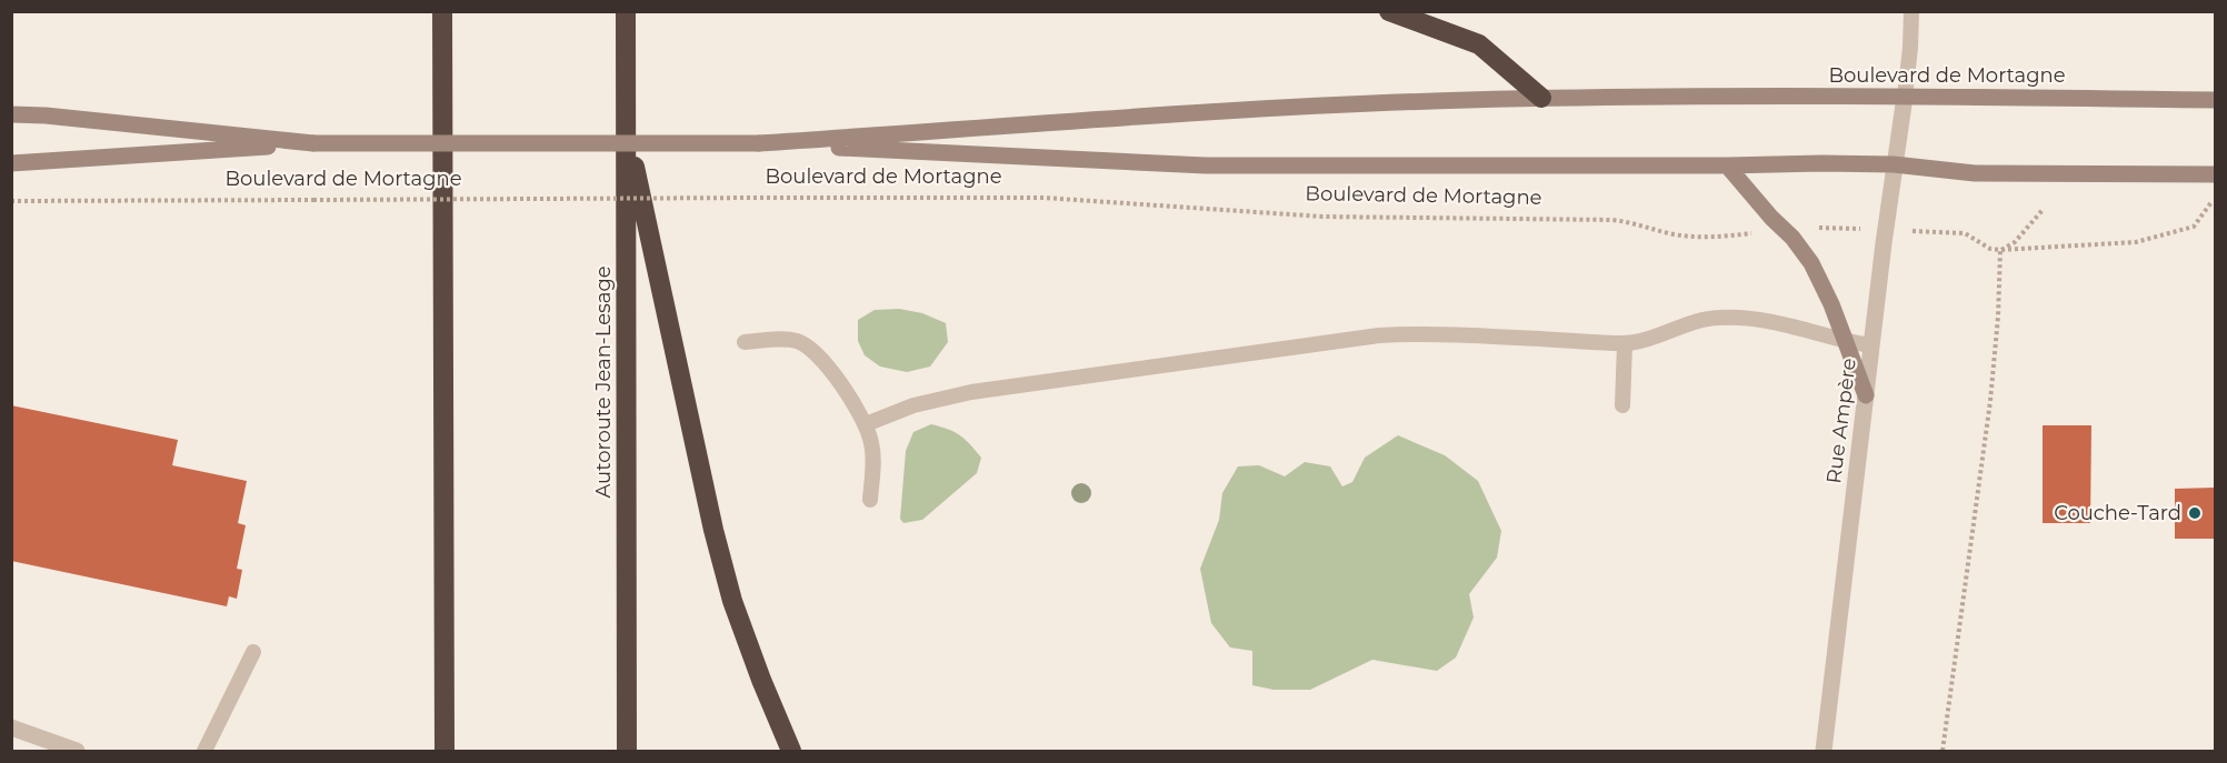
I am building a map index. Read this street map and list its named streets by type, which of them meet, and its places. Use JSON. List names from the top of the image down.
{
  "streets": {
    "highway": ["Autoroute Jean-Lesage"],
    "main road": ["Boulevard de Mortagne"],
    "street": ["Rue Ampère"]
  },
  "crossings": [
    ["Boulevard de Mortagne", "Rue Ampère"]
  ],
  "places": ["Couche-Tard"]
}
